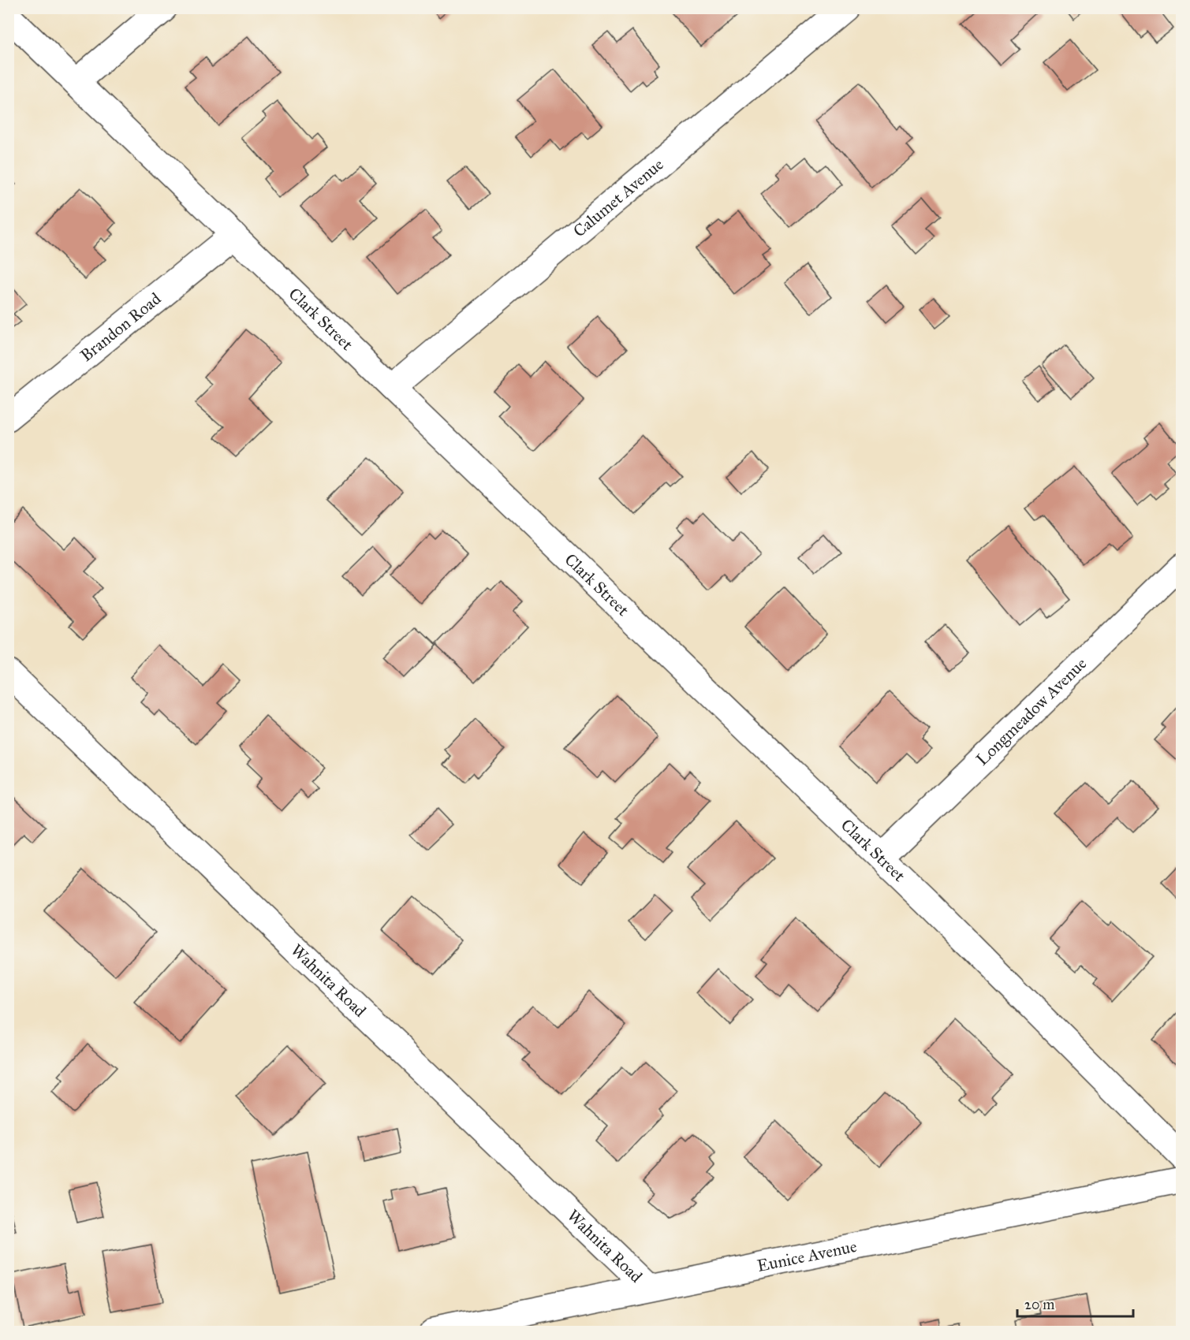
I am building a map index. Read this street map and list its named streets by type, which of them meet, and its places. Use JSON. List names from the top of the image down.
{
  "streets": {
    "street": [
      "Calumet Avenue",
      "Clark Street",
      "Brandon Road",
      "Longmeadow Avenue",
      "Wahnita Road",
      "Eunice Avenue"
    ]
  },
  "crossings": [
    ["Calumet Avenue", "Clark Street"],
    ["Clark Street", "Brandon Road"],
    ["Clark Street", "Longmeadow Avenue"],
    ["Wahnita Road", "Eunice Avenue"]
  ],
  "scale_bar": "20 m"
}
